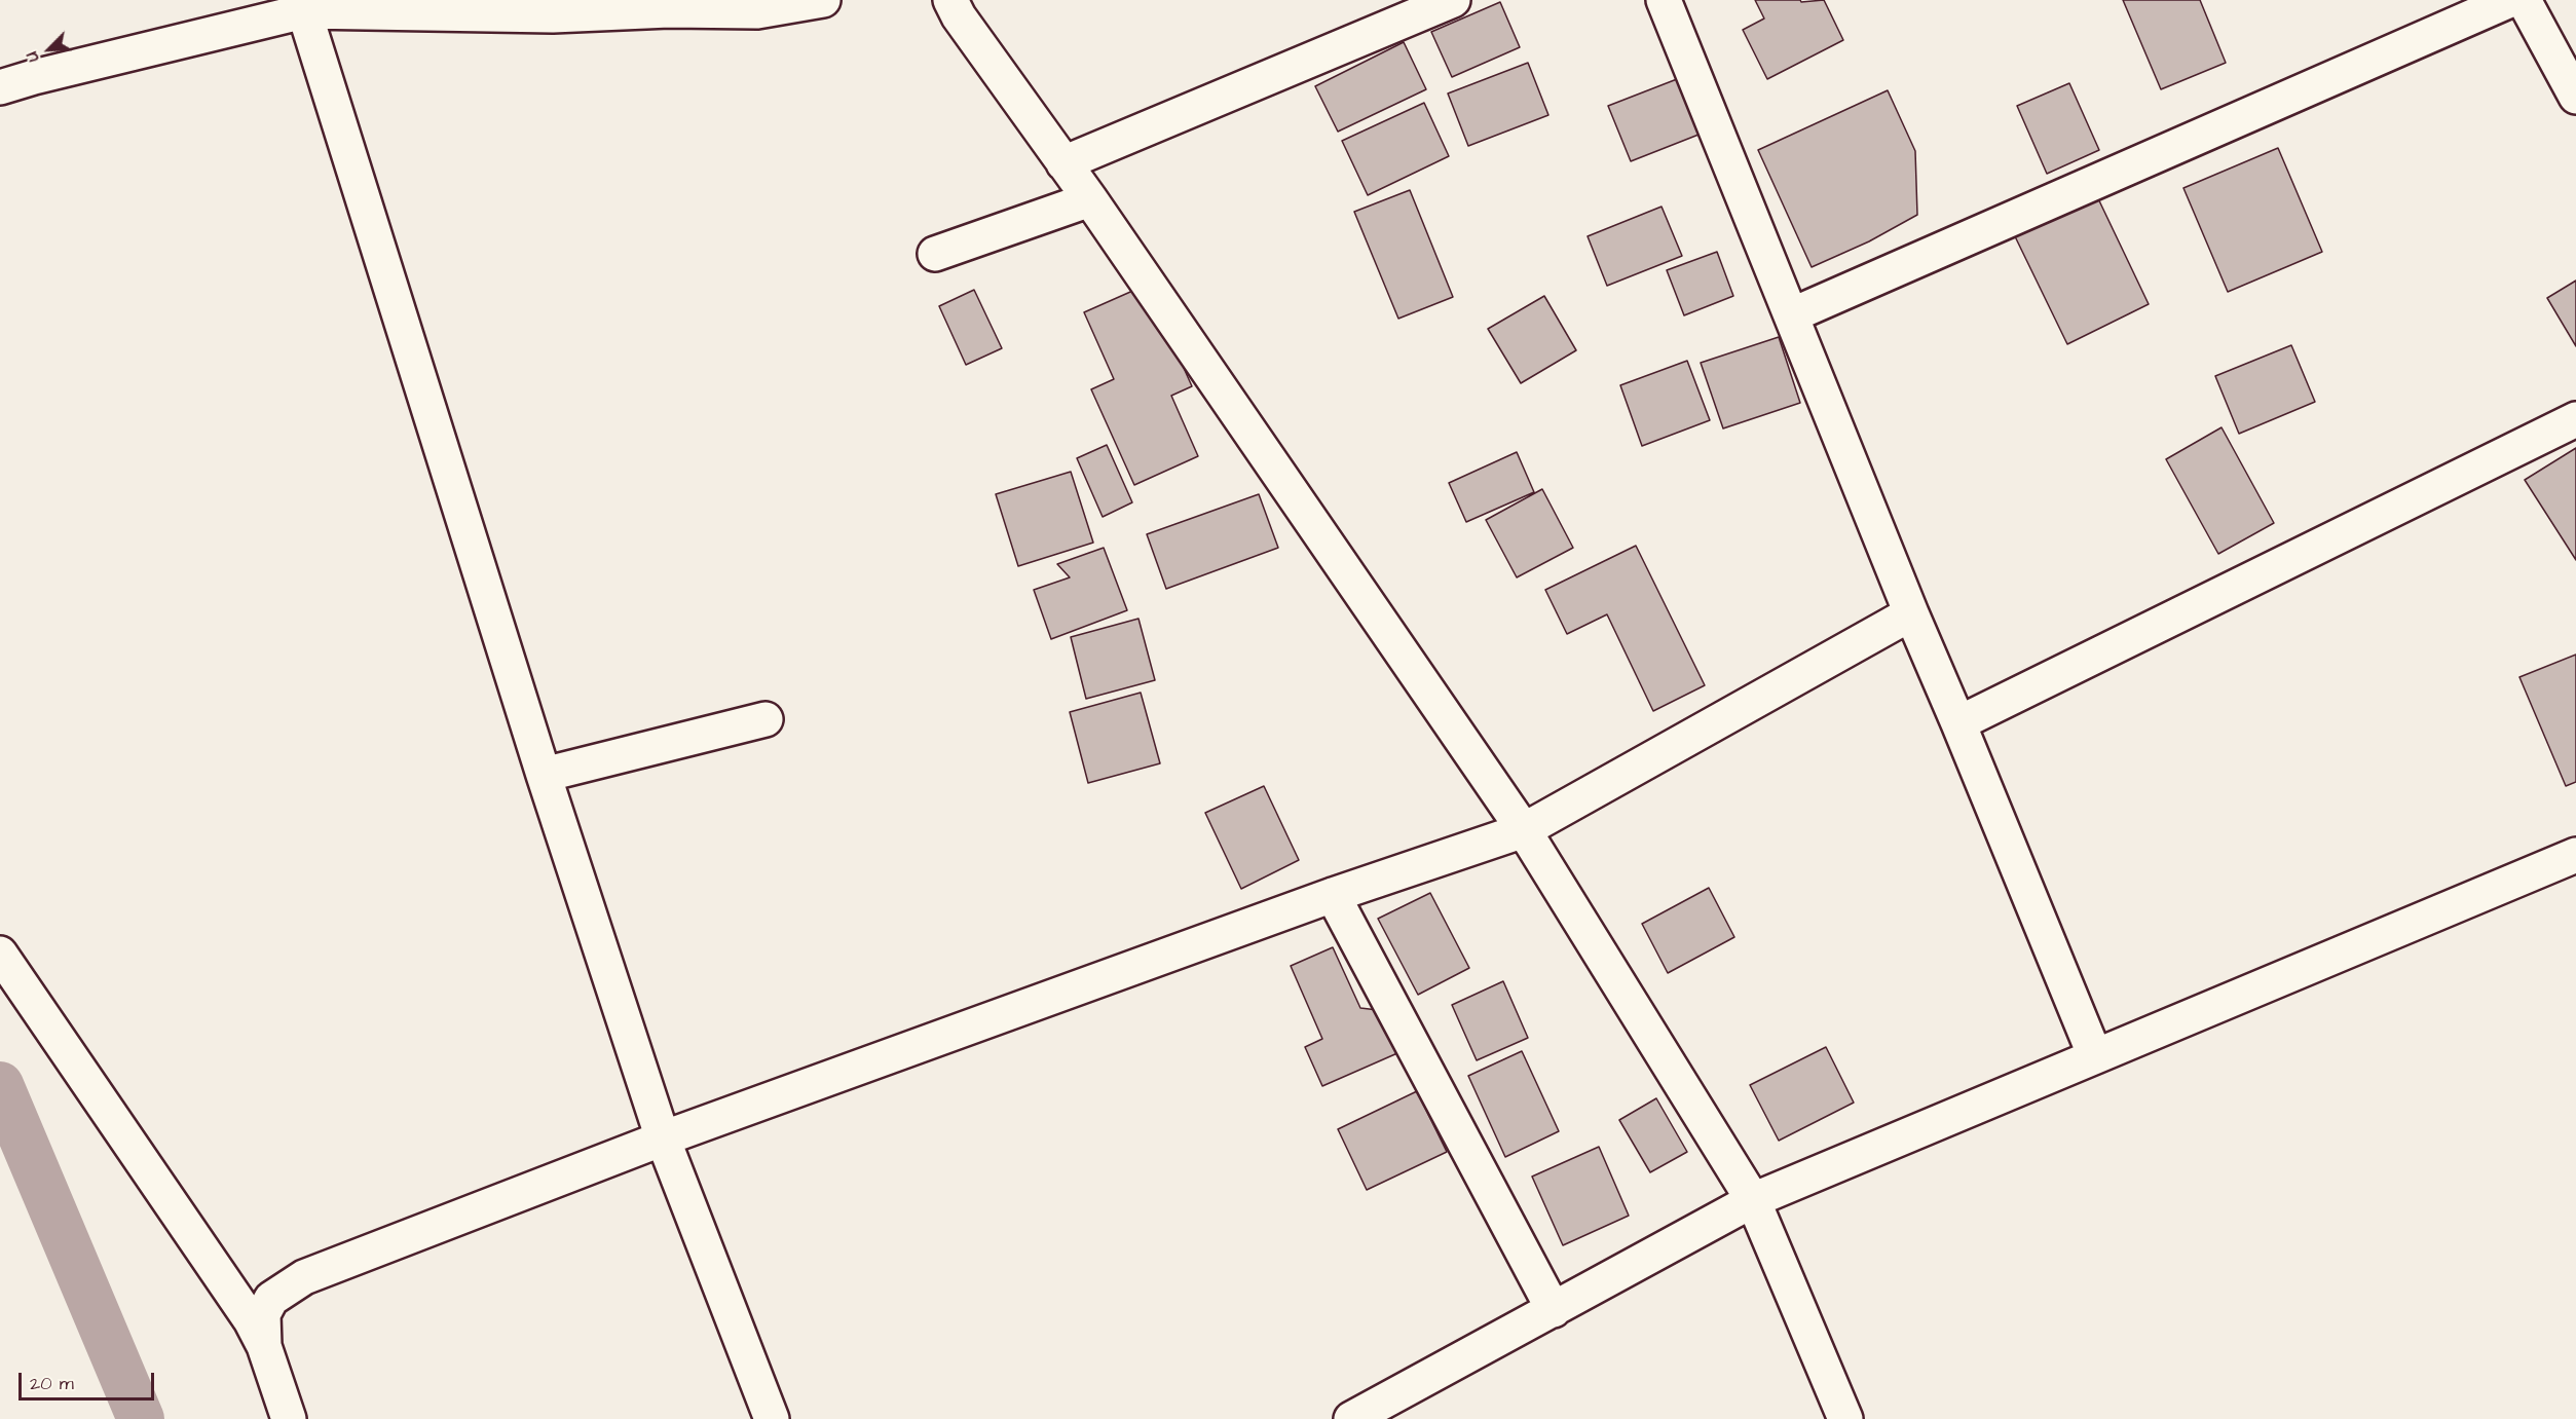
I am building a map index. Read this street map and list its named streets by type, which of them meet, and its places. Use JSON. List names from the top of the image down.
{
  "scale_bar": "20 m",
  "north": "bottom left"
}
